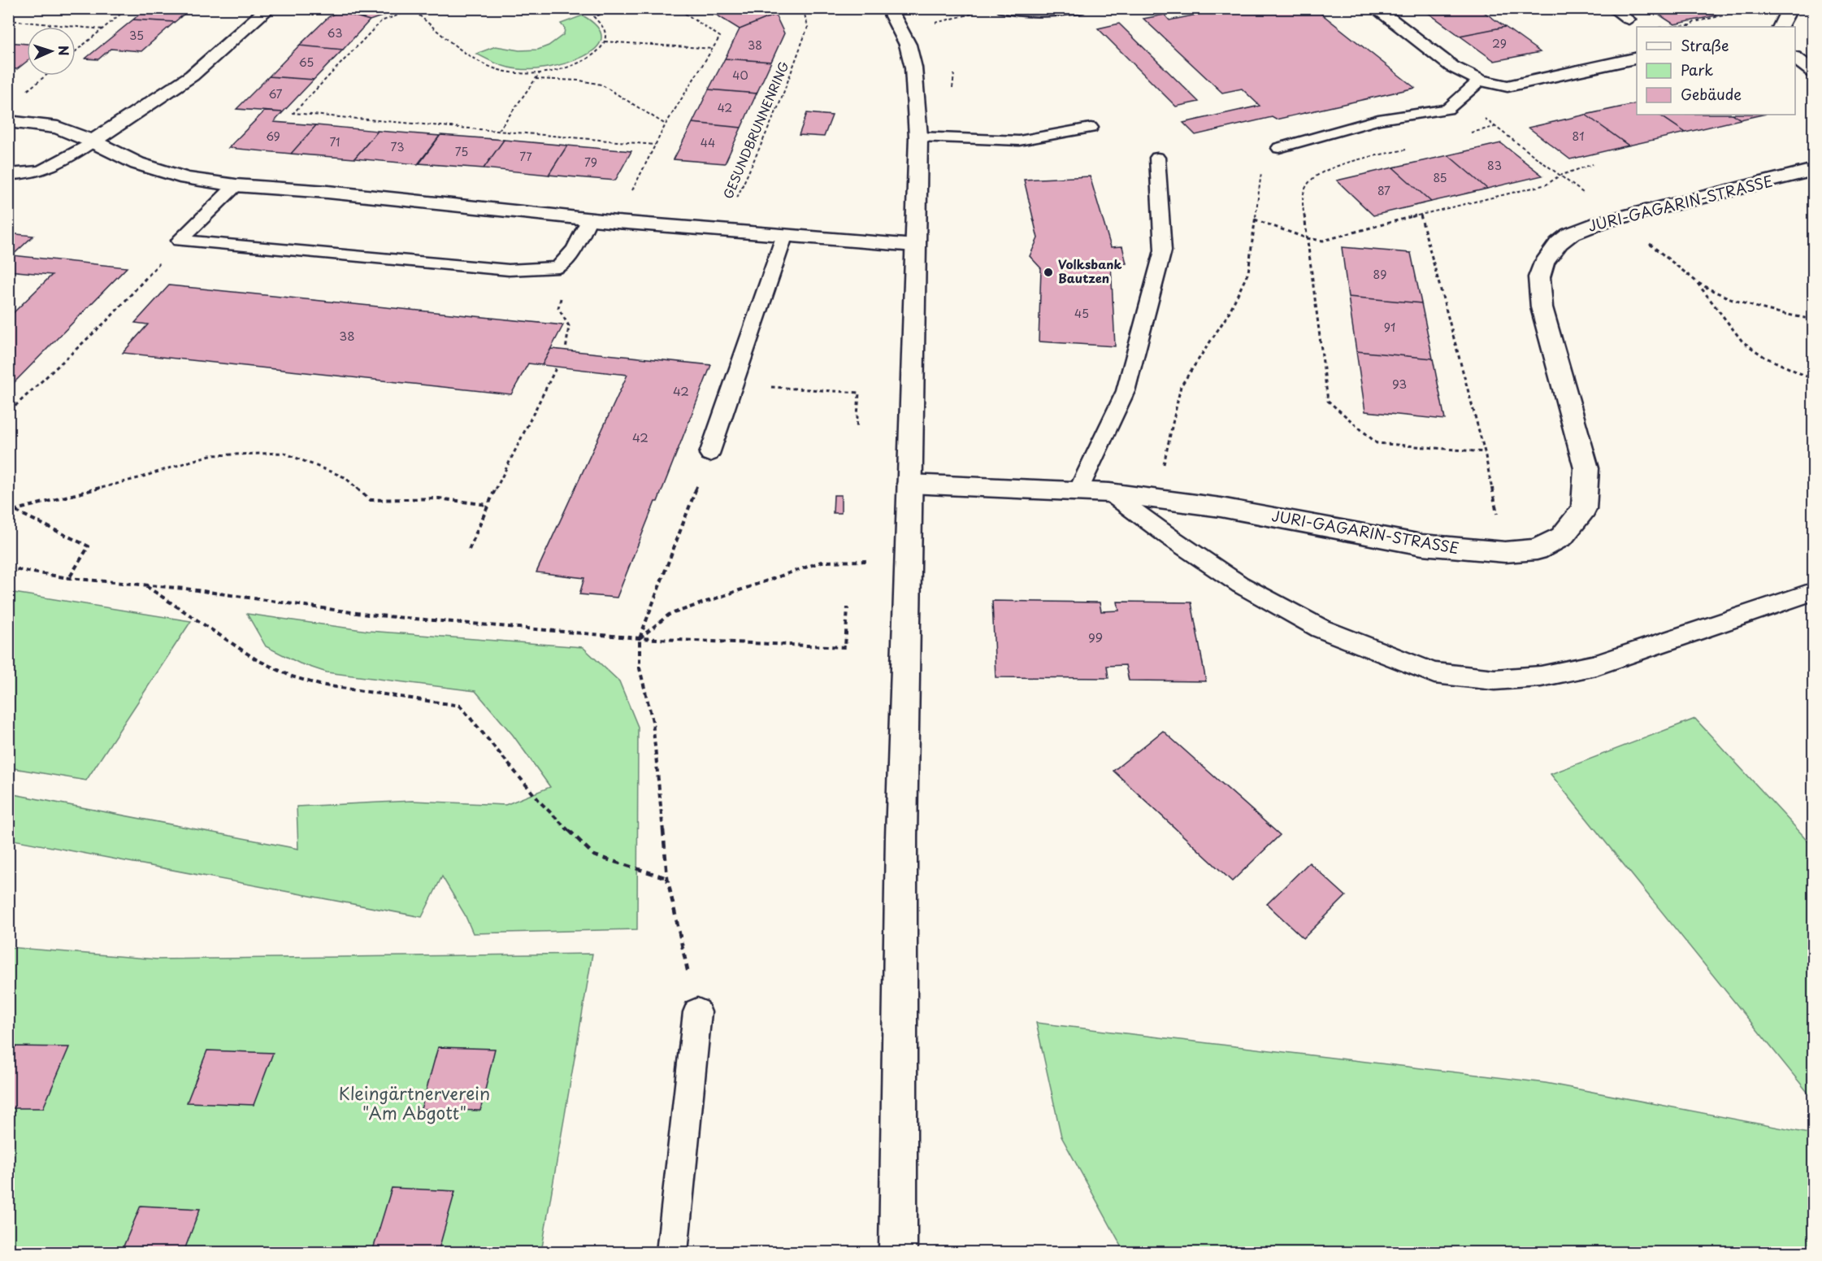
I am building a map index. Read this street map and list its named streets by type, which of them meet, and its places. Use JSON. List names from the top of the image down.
{
  "streets": {
    "street": ["JURI-GAGARIN-STRASSE"],
    "path": ["GESUNDBRUNNENRING"]
  },
  "parks": ["Kleingärtnerverein \"Am Abgott\""],
  "places": ["Volksbank Bautzen"],
  "house_numbers": [
    "63",
    "35",
    "29",
    "38",
    "65",
    "40",
    "67",
    "42",
    "69",
    "81",
    "71",
    "44",
    "73",
    "75",
    "77",
    "79",
    "83",
    "85",
    "87",
    "89",
    "45",
    "91",
    "38",
    "93",
    "42",
    "42",
    "99"
  ],
  "legend": ["Straße", "Park", "Gebäude"],
  "north": "right"
}
